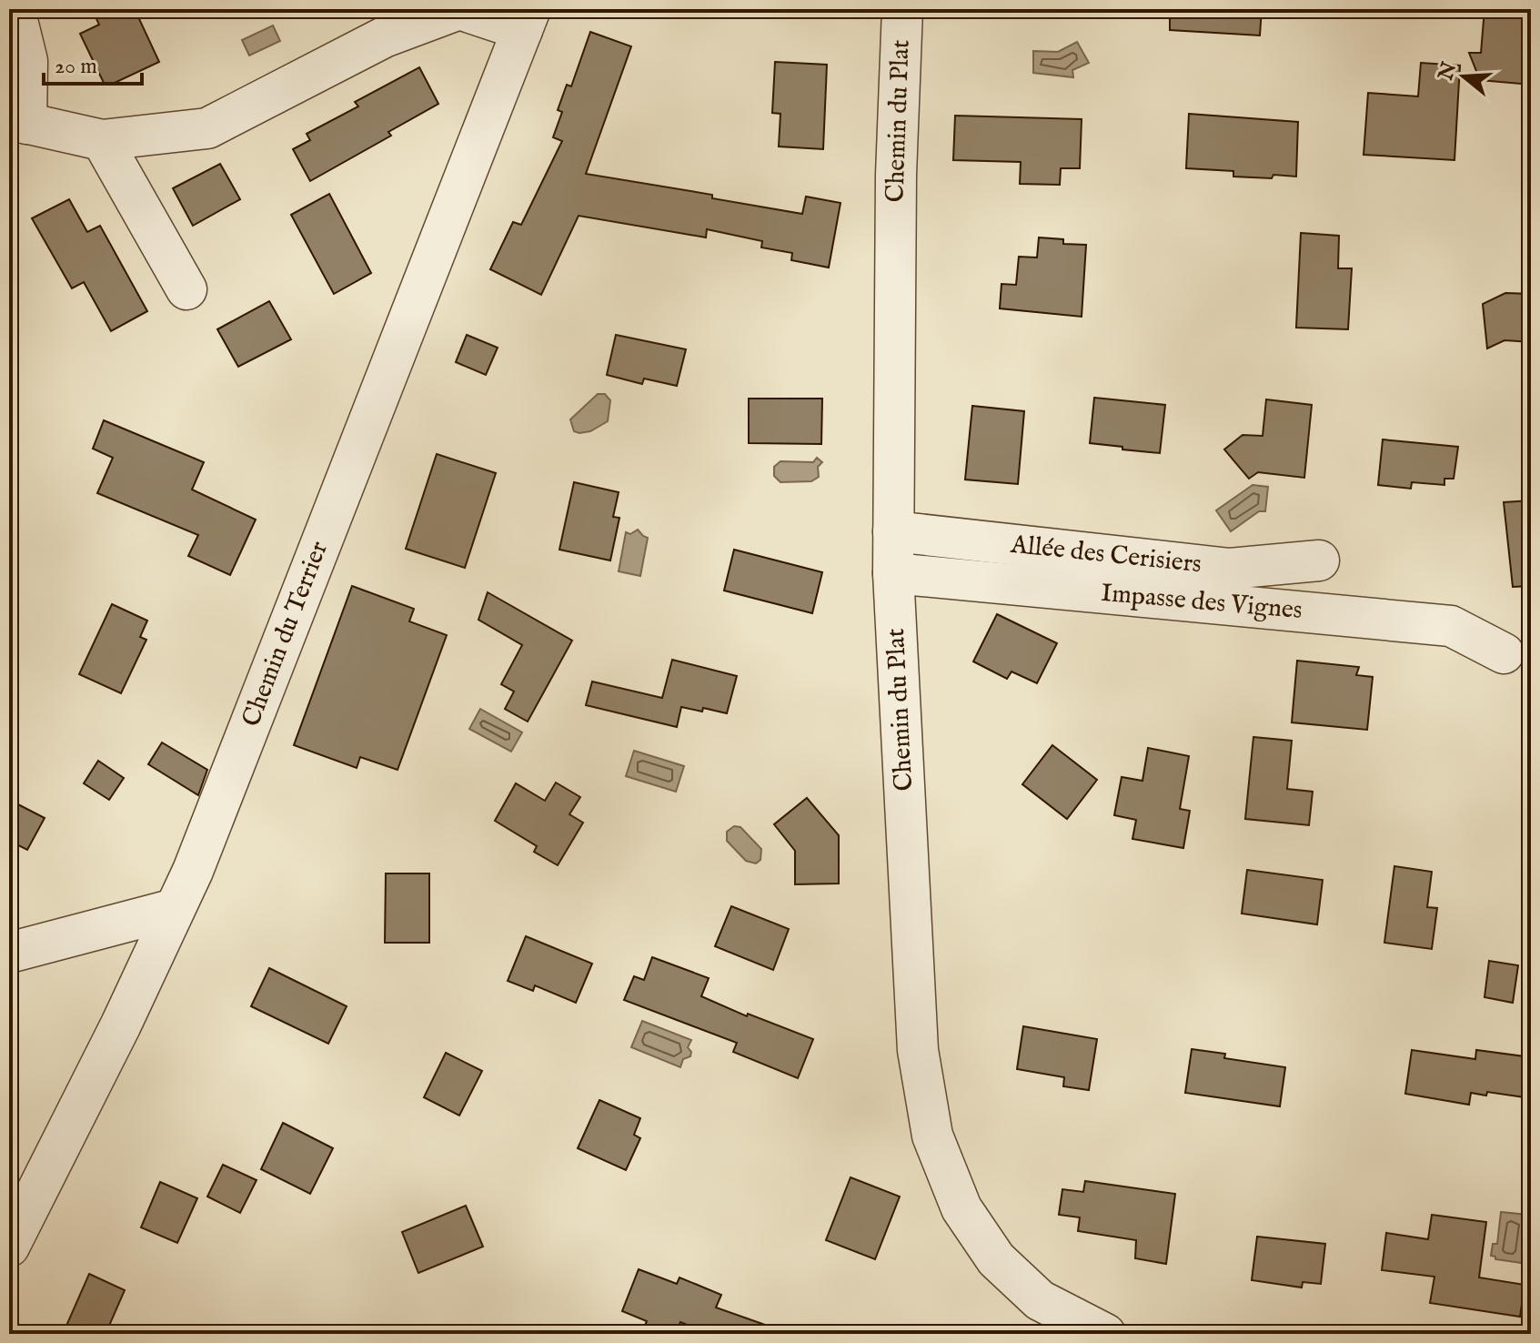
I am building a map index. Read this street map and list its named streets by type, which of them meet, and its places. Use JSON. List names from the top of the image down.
{
  "streets": {
    "street": [
      "Chemin du Plat",
      "Allée des Cerisiers",
      "Impasse des Vignes",
      "Chemin du Terrier"
    ]
  },
  "crossings": [
    ["Chemin du Plat", "Allée des Cerisiers"],
    ["Chemin du Plat", "Impasse des Vignes"]
  ],
  "scale_bar": "20 m",
  "north": "left"
}
